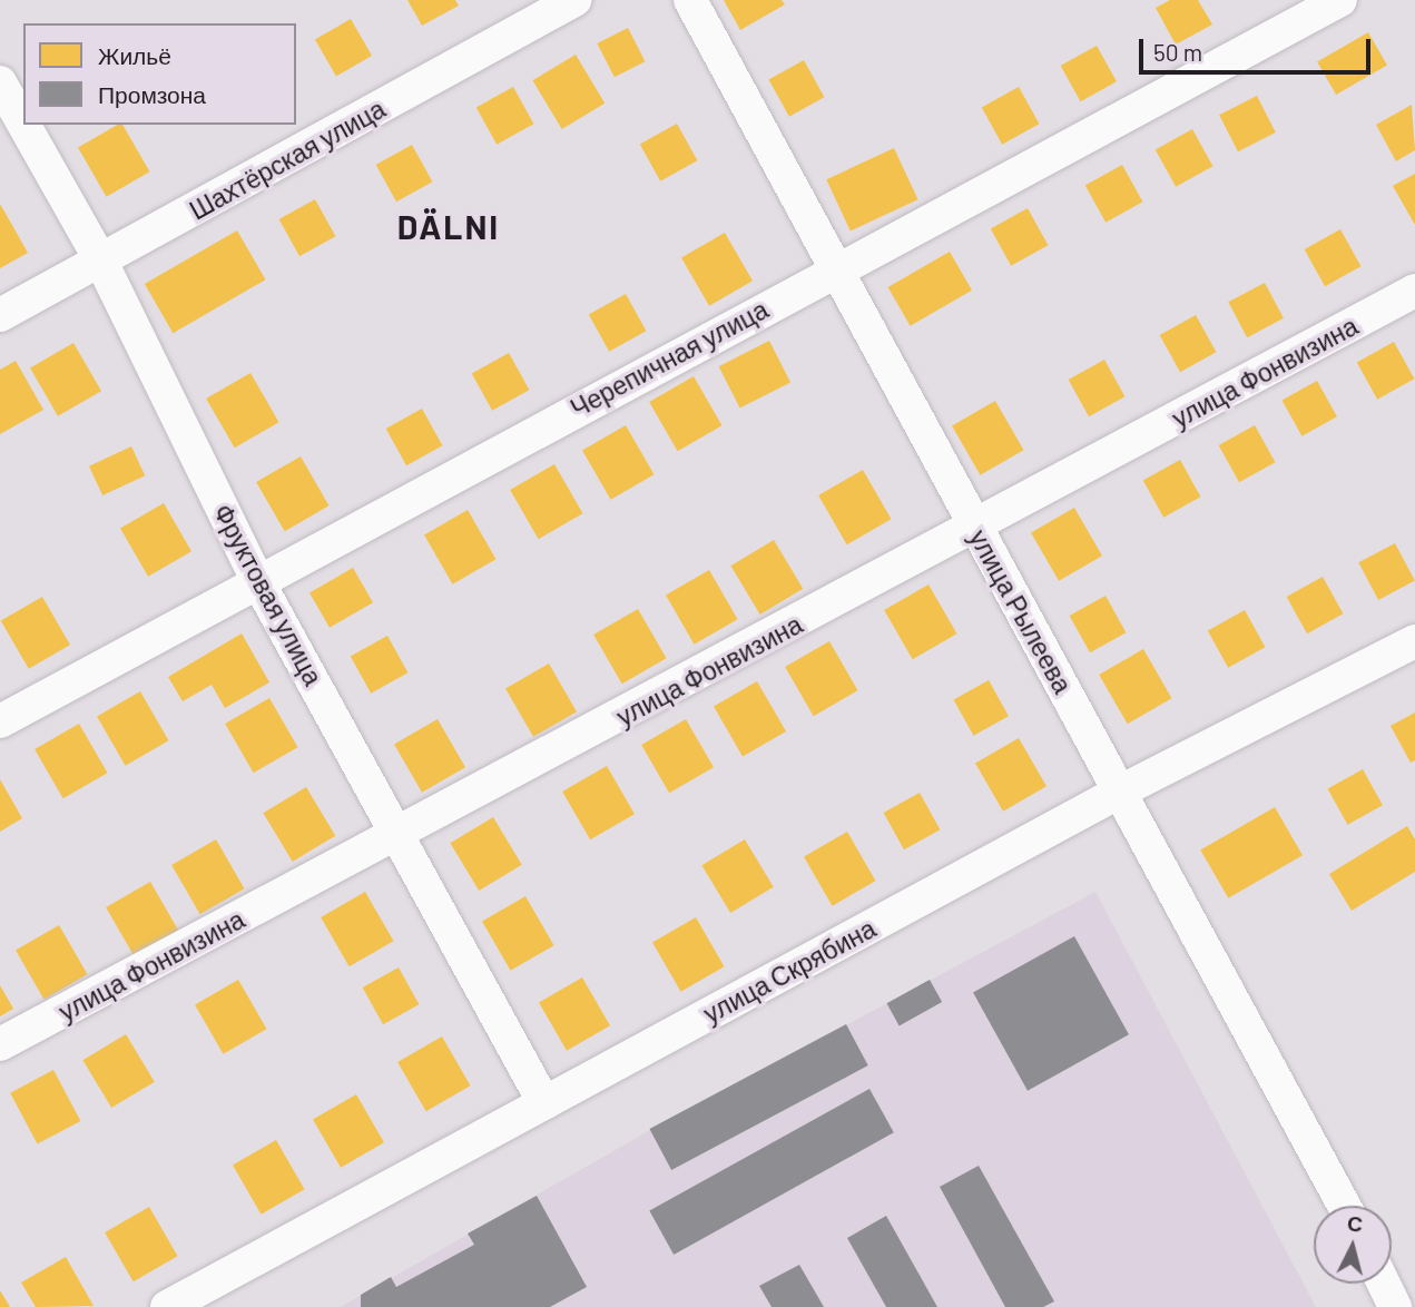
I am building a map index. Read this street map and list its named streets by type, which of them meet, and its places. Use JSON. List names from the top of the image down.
{
  "streets": {
    "street": [
      "Шахтёрская улица",
      "Черепичная улица",
      "улица Фонвизина",
      "Фруктовая улица",
      "улица Рылеева",
      "улица Скрябина"
    ]
  },
  "crossings": [
    ["Шахтёрская улица", "Фруктовая улица"],
    ["Черепичная улица", "Фруктовая улица"],
    ["Черепичная улица", "улица Рылеева"],
    ["улица Фонвизина", "Фруктовая улица"],
    ["улица Фонвизина", "улица Рылеева"],
    ["Фруктовая улица", "улица Скрябина"],
    ["улица Рылеева", "улица Скрябина"]
  ],
  "districts": ["DÄLNI"],
  "legend": ["Жильё", "Промзона"],
  "scale_bar": "50 m",
  "north": "top"
}
